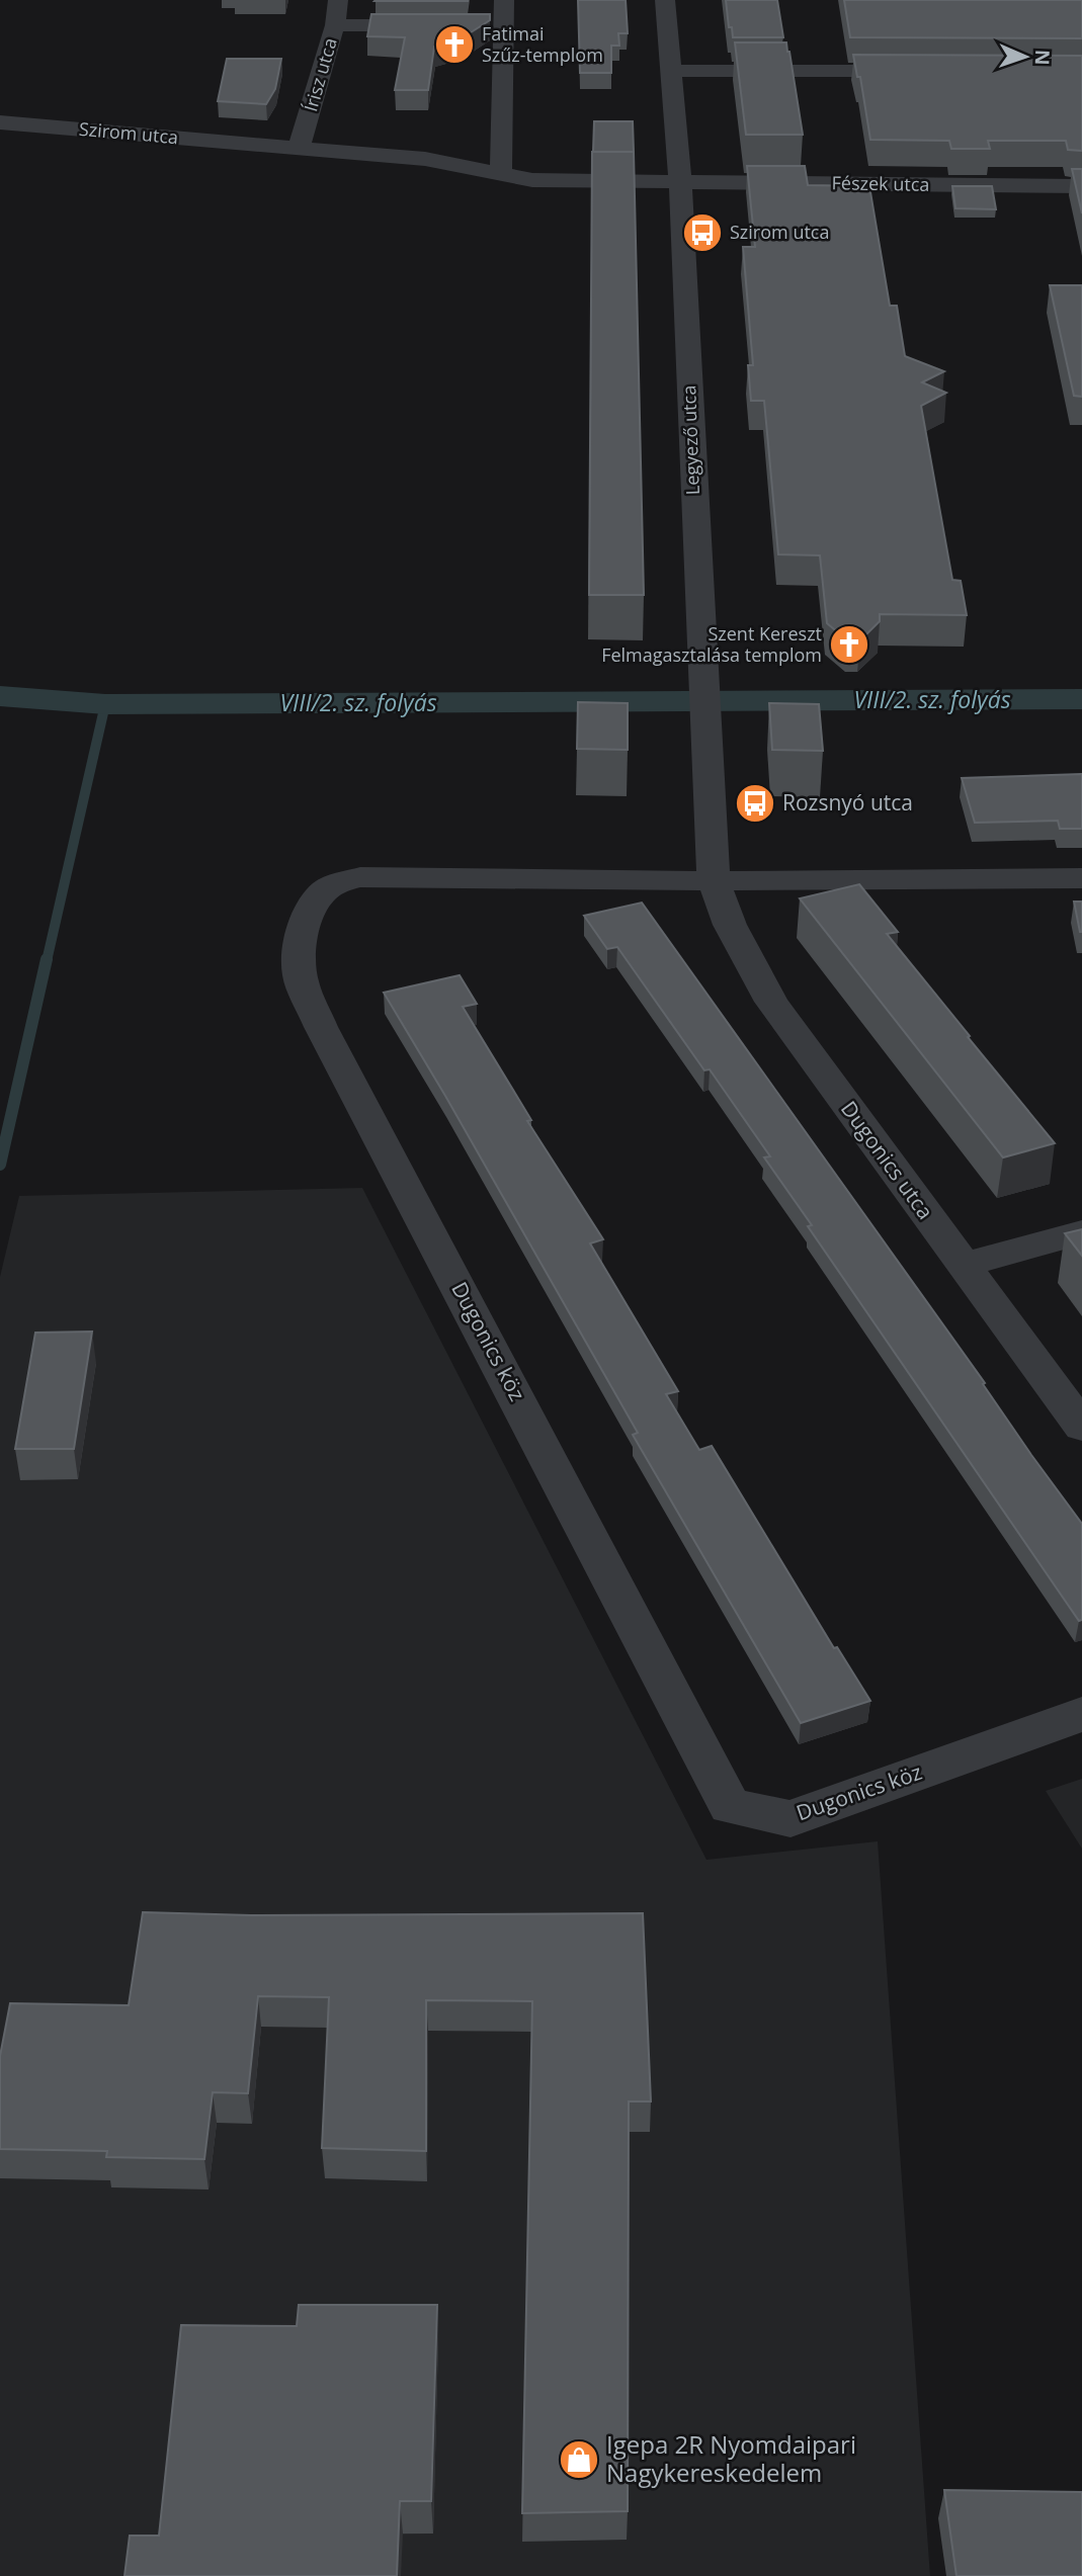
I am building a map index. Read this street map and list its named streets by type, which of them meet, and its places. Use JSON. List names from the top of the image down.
{
  "streets": {
    "street": [
      "Írisz utca",
      "Szirom utca",
      "Fészek utca",
      "Legyező utca",
      "Dugonics utca",
      "Dugonics köz"
    ]
  },
  "crossings": [
    ["Írisz utca", "Szirom utca"],
    ["Szirom utca", "Fészek utca"],
    ["Szirom utca", "Legyező utca"],
    ["Fészek utca", "Legyező utca"],
    ["Legyező utca", "Dugonics utca"],
    ["Legyező utca", "Dugonics köz"],
    ["Dugonics utca", "Dugonics köz"]
  ],
  "water": ["VIII/2. sz. folyás"],
  "places": {
    "church": ["Fatimai Szűz-templom", "Szent Kereszt Felmagasztalása templom"],
    "bus stop": ["Szirom utca", "Rozsnyó utca"],
    "shop": ["Igepa 2R Nyomdaipari Nagykereskedelem"]
  },
  "north": "right"
}
